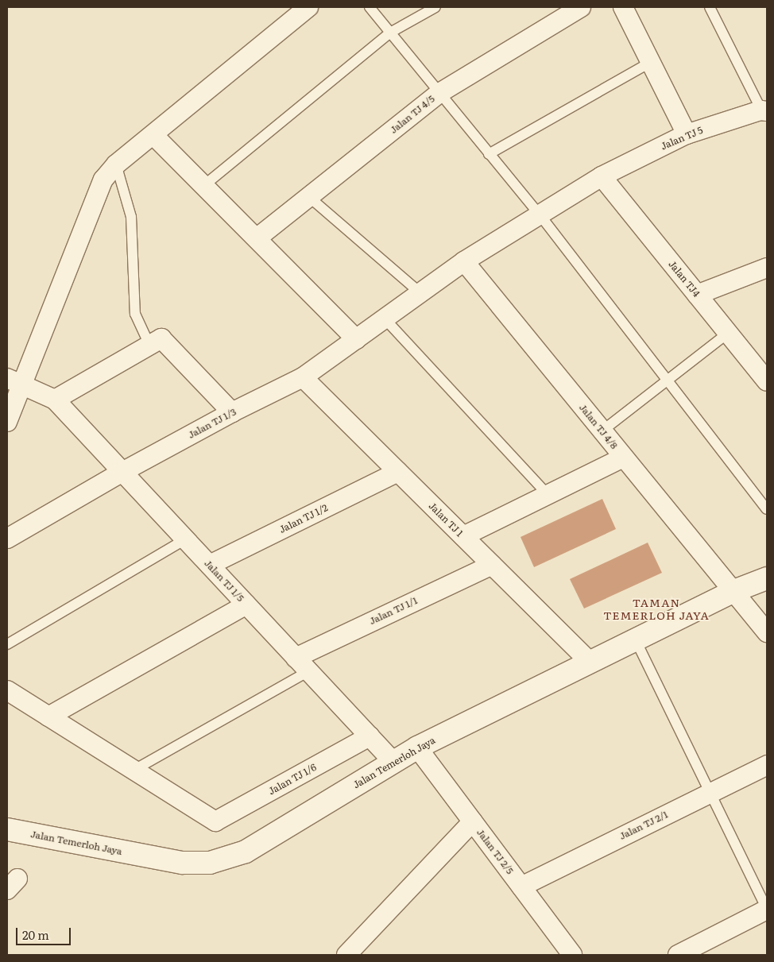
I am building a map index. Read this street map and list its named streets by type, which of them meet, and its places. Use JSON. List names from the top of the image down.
{
  "streets": {
    "street": [
      "Jalan TJ 4/5",
      "Jalan TJ 5",
      "Jalan TJ4",
      "Jalan TJ 1/3",
      "Jalan TJ 4/8",
      "Jalan TJ 1/2",
      "Jalan TJ 1",
      "Jalan TJ 1/5",
      "Jalan TJ 1/1",
      "Jalan Temerloh Jaya",
      "Jalan TJ 1/6",
      "Jalan TJ 2/1",
      "Jalan TJ 2/5"
    ]
  },
  "crossings": [
    ["Jalan TJ 5", "Jalan TJ4"],
    ["Jalan TJ 5", "Jalan TJ 1/3"],
    ["Jalan TJ 5", "Jalan TJ 4/8"],
    ["Jalan TJ 1/3", "Jalan TJ 4/8"],
    ["Jalan TJ 1/3", "Jalan TJ 1"],
    ["Jalan TJ 1/3", "Jalan TJ 1/5"],
    ["Jalan TJ 4/8", "Jalan Temerloh Jaya"],
    ["Jalan TJ 1/2", "Jalan TJ 1"],
    ["Jalan TJ 1/2", "Jalan TJ 1/5"],
    ["Jalan TJ 1", "Jalan TJ 1/1"],
    ["Jalan TJ 1", "Jalan Temerloh Jaya"],
    ["Jalan TJ 1/5", "Jalan TJ 1/1"],
    ["Jalan TJ 1/5", "Jalan Temerloh Jaya"],
    ["Jalan TJ 1/5", "Jalan TJ 1/6"],
    ["Jalan Temerloh Jaya", "Jalan TJ 2/5"],
    ["Jalan TJ 2/1", "Jalan TJ 2/5"]
  ],
  "districts": ["TAMAN TEMERLOH JAYA"],
  "scale_bar": "20 m"
}
